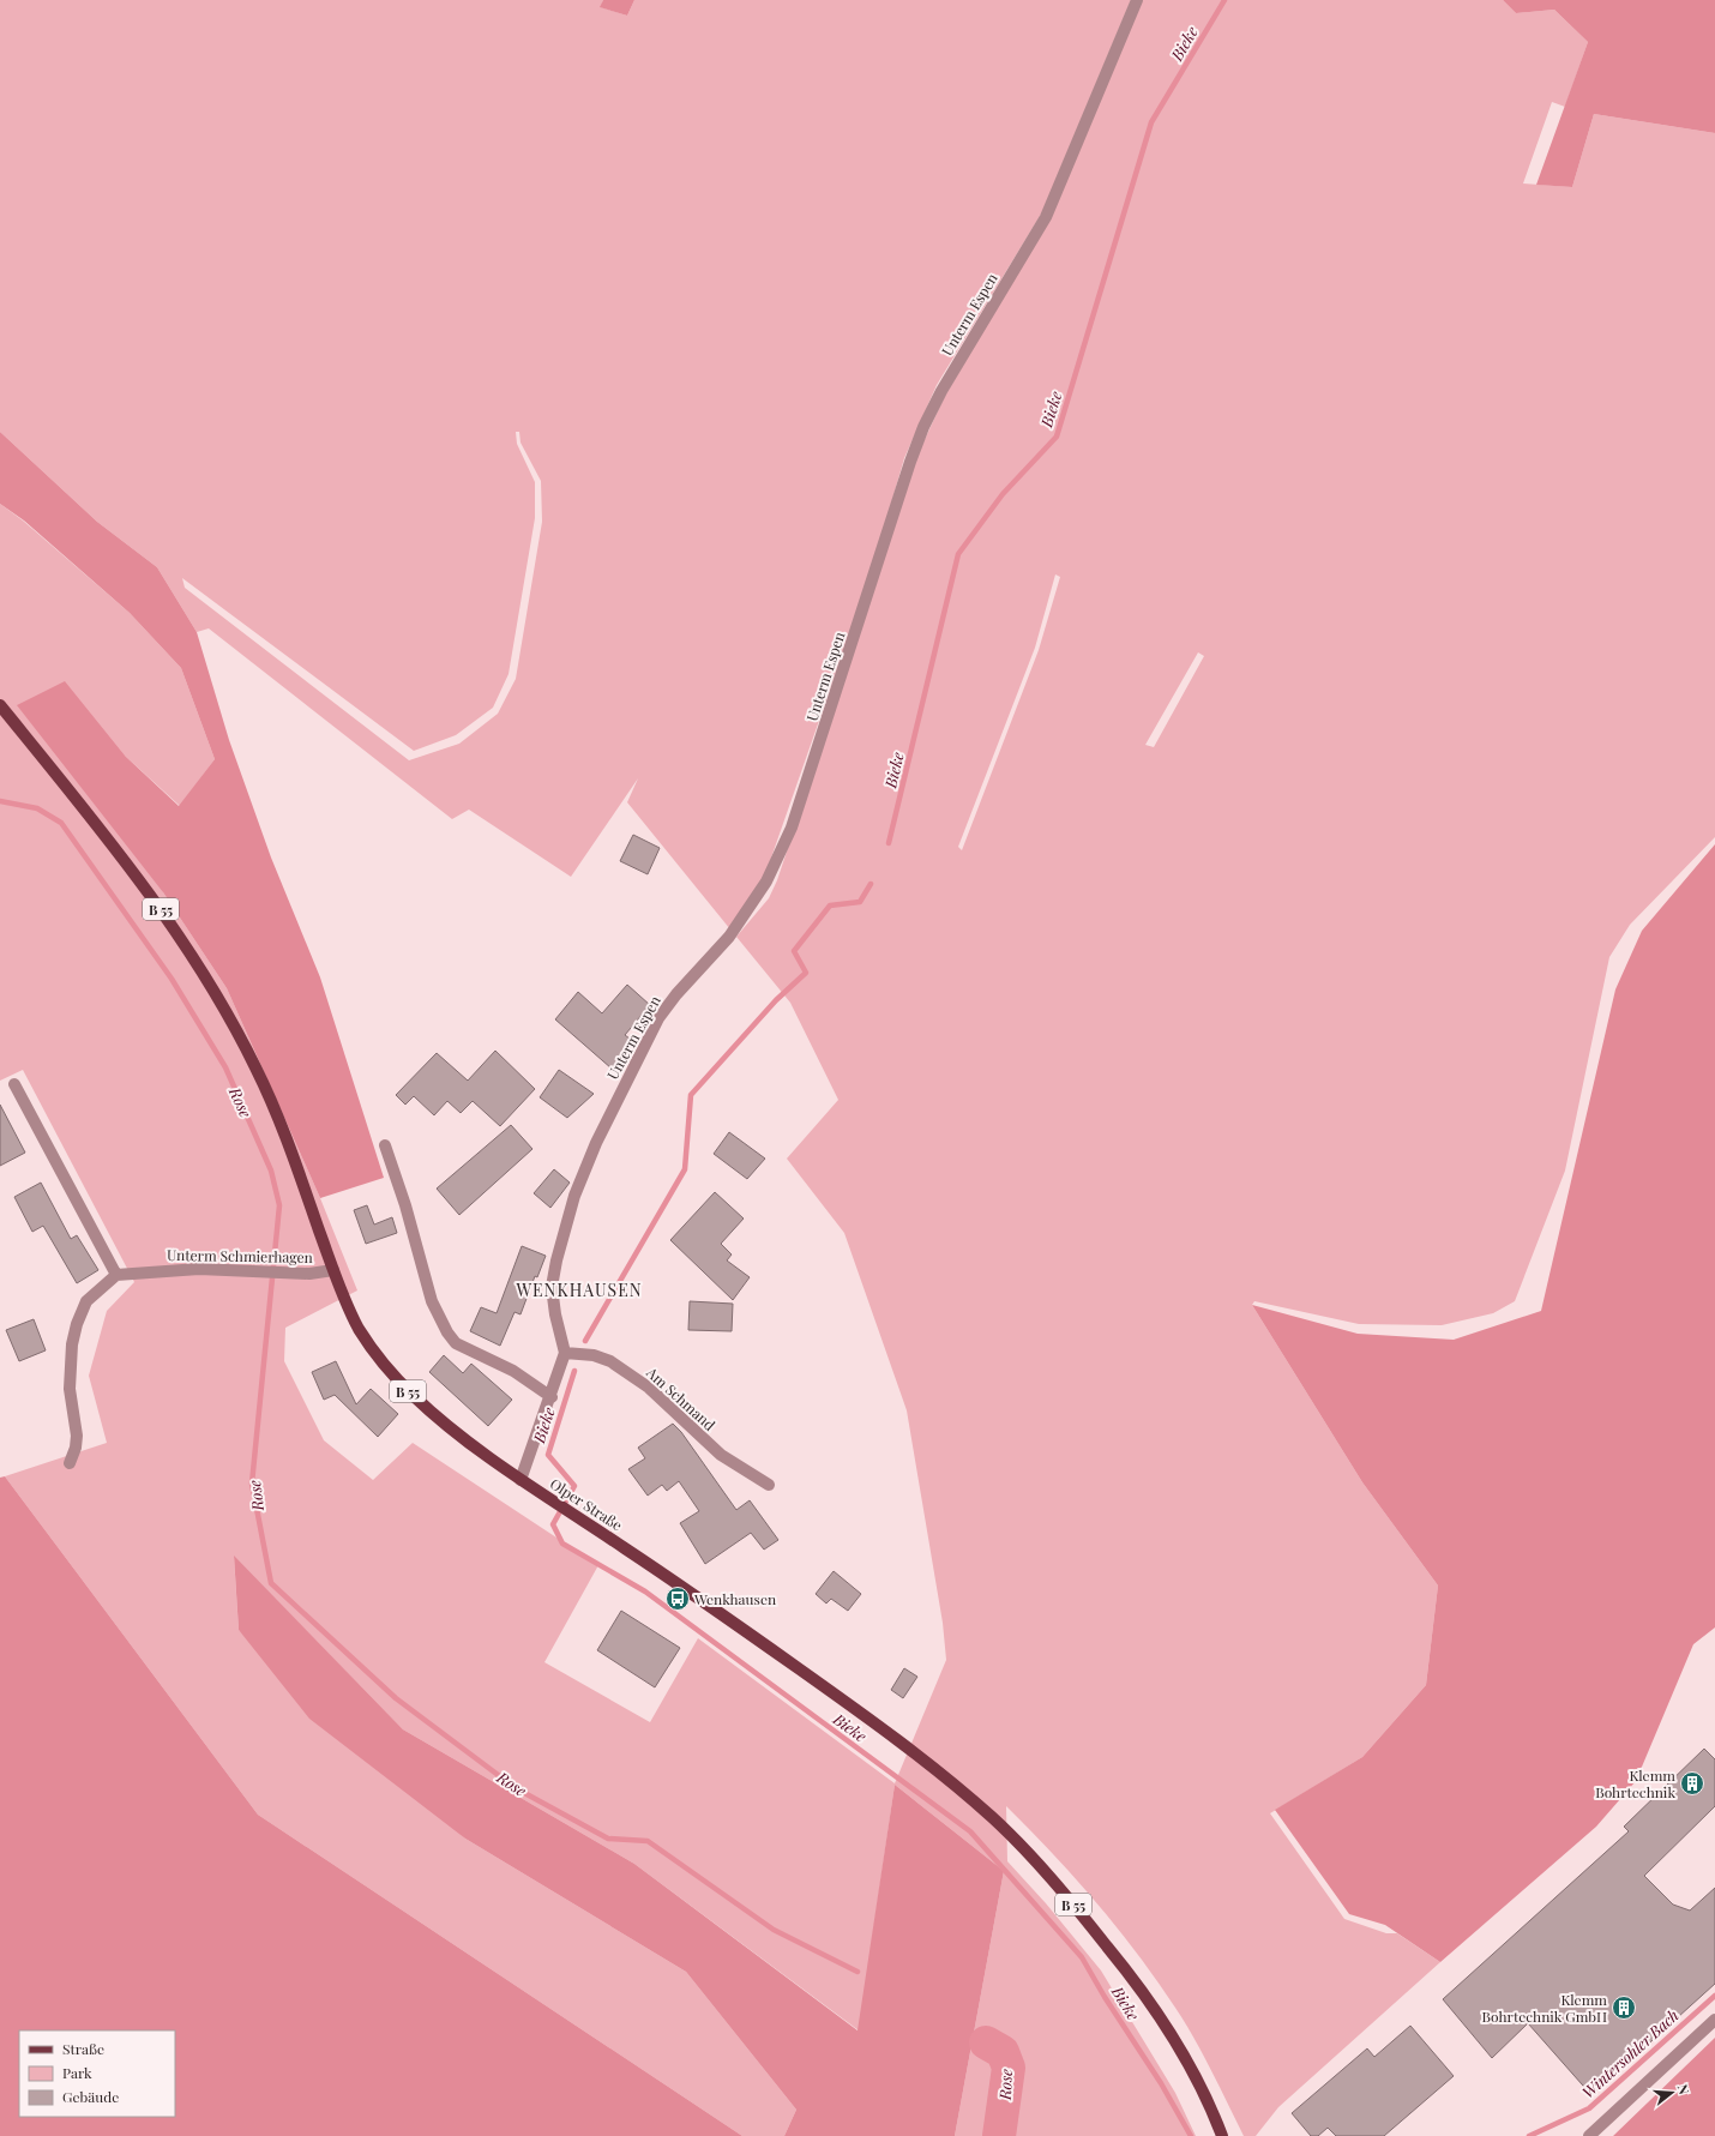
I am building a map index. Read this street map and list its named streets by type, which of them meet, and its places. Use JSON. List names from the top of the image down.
{
  "streets": {
    "main road": ["B 55", "Olper Straße"],
    "street": ["Unterm Espen", "Unterm Schmierhagen", "Am Schmand"]
  },
  "crossings": [
    ["Unterm Espen", "Am Schmand"],
    ["B 55", "Unterm Schmierhagen"],
    ["B 55", "Olper Straße"],
    ["Unterm Schmierhagen", "Olper Straße"]
  ],
  "districts": ["WENKHAUSEN"],
  "water": ["Bieke", "Rose", "Wintersohler Bach"],
  "places": {
    "bus stop": ["Wenkhausen"],
    "building": ["Klemm Bohrtechnik", "Klemm Bohrtechnik GmbH"]
  },
  "legend": ["Straße", "Park", "Gebäude"],
  "north": "right"
}
